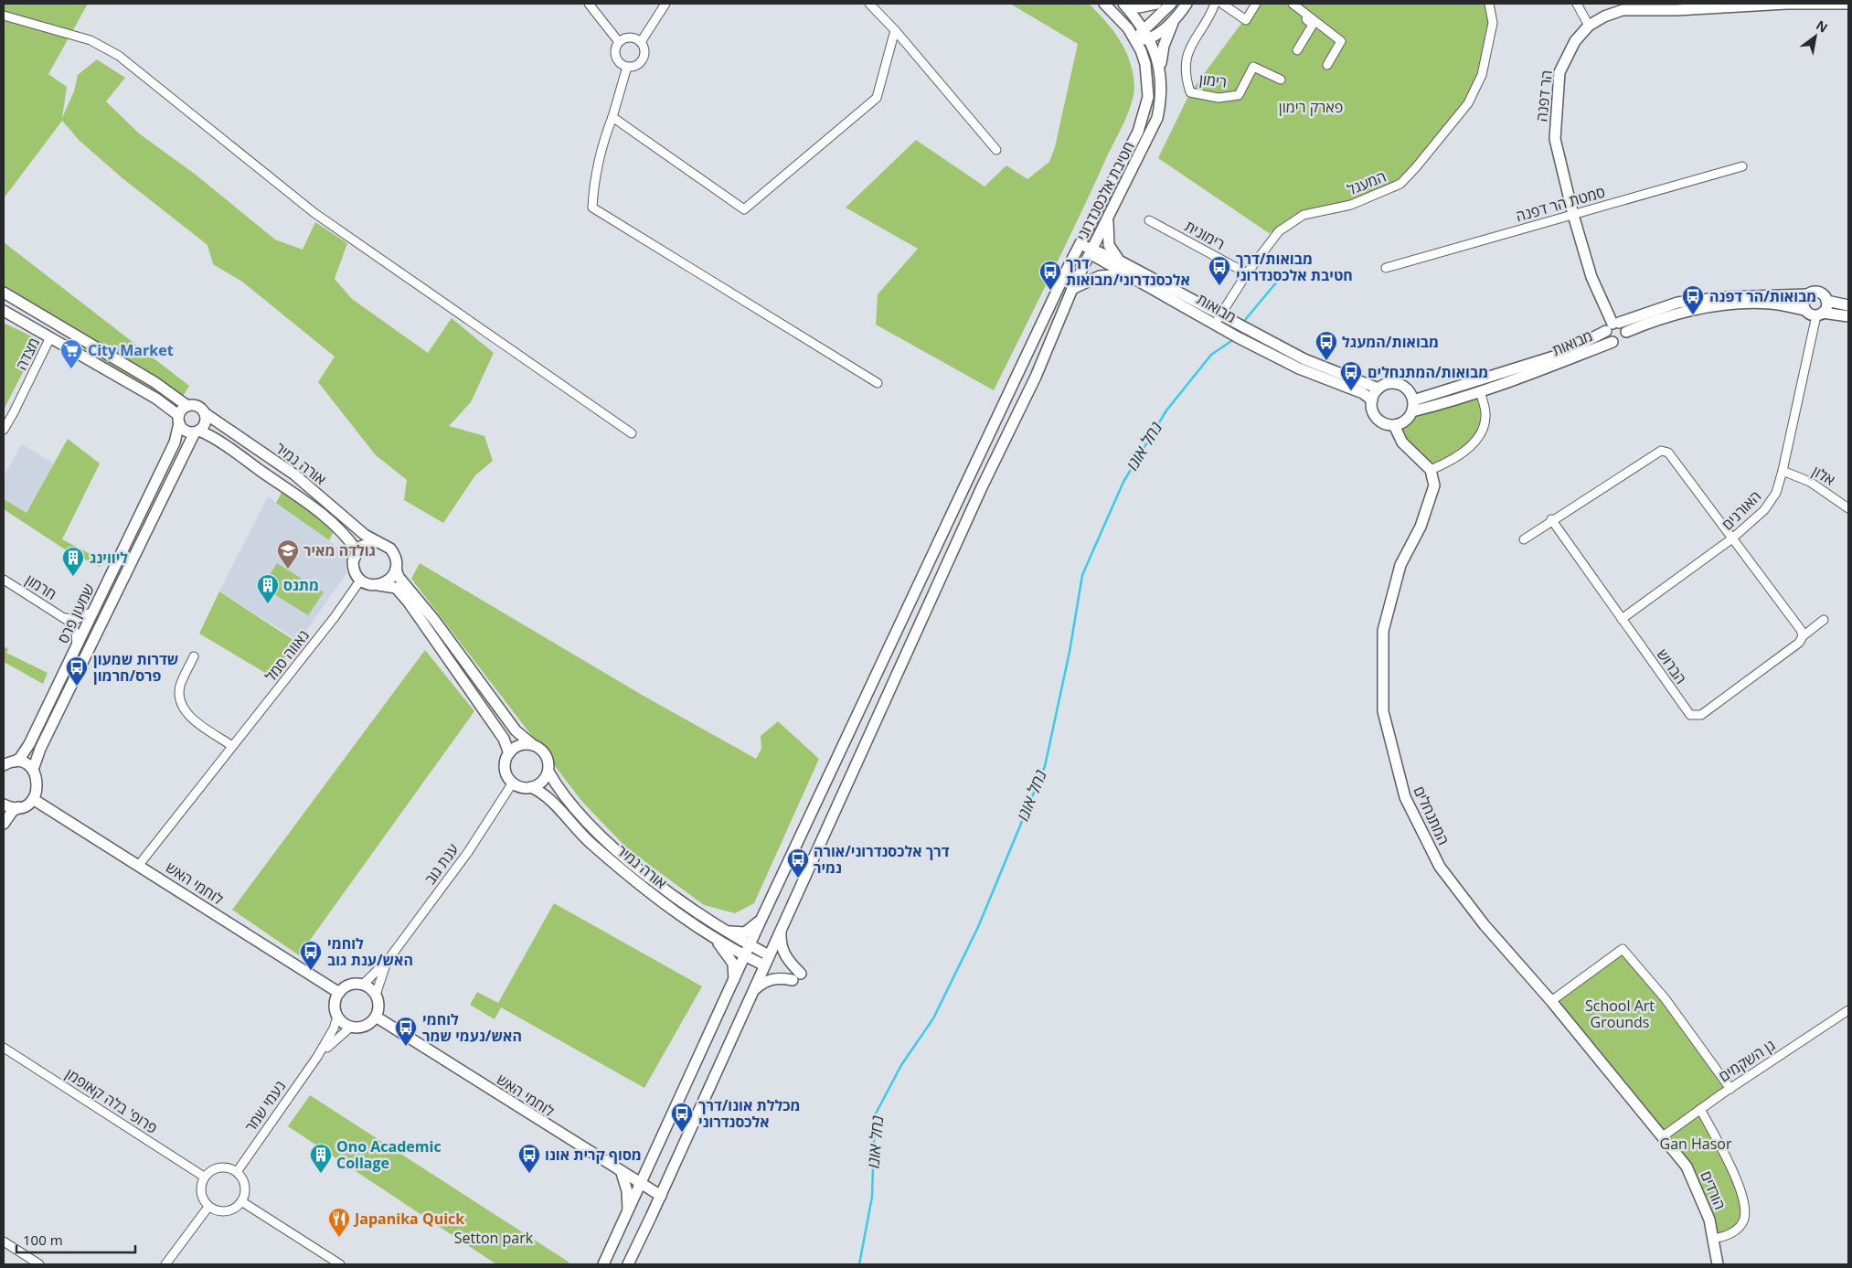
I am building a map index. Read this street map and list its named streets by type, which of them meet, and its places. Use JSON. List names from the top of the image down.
{
  "streets": {
    "street": [
      "רימון",
      "הר דפנה",
      "המעגל",
      "חטיבת אלכסנדרוני",
      "סמטת הר דפנה",
      "רימונית",
      "מבואות",
      "מצדה",
      "אורה נמיר",
      "אלון",
      "האורנים",
      "חרמון",
      "שמעון פרס",
      "נאווה סמל",
      "הברוש",
      "המתנחלים",
      "ענת גוב",
      "לוחמי האש",
      "גן השקמים",
      "פרופ' בלה קאופמן",
      "נעמי שמר",
      "הורדים"
    ]
  },
  "crossings": [
    ["הר דפנה", "סמטת הר דפנה"],
    ["הר דפנה", "מבואות"],
    ["המעגל", "רימונית"],
    ["המעגל", "מבואות"],
    ["חטיבת אלכסנדרוני", "מבואות"],
    ["חטיבת אלכסנדרוני", "אורה נמיר"],
    ["חטיבת אלכסנדרוני", "לוחמי האש"],
    ["מבואות", "האורנים"],
    ["אורה נמיר", "שמעון פרס"],
    ["אורה נמיר", "נאווה סמל"],
    ["אורה נמיר", "ענת גוב"],
    ["אלון", "האורנים"],
    ["האורנים", "הברוש"],
    ["חרמון", "שמעון פרס"],
    ["נאווה סמל", "לוחמי האש"],
    ["המתנחלים", "גן השקמים"],
    ["המתנחלים", "הורדים"],
    ["ענת גוב", "לוחמי האש"],
    ["ענת גוב", "נעמי שמר"],
    ["לוחמי האש", "נעמי שמר"],
    ["גן השקמים", "הורדים"],
    ["פרופ' בלה קאופמן", "נעמי שמר"]
  ],
  "water": ["נחל אונו"],
  "parks": [
    "פארק רימון",
    "School Art Grounds",
    "Gan Hasor",
    "Setton park"
  ],
  "places": {
    "bus stop": [
      "מבואות/דרך חטיבת אלכסנדרוני",
      "דרך אלכסנדרוני/מבואות",
      "מבואות/הר דפנה",
      "מבואות/המעגל",
      "מבואות/המתנחלים",
      "שדרות שמעון פרס/חרמון",
      "דרך אלכסנדרוני/אורה נמיר",
      "לוחמי האש/ענת גוב",
      "לוחמי האש/נעמי שמר",
      "מכללת אונו/דרך אלכסנדרוני",
      "מסוף קרית אונו"
    ],
    "supermarket": ["City Market"],
    "school or university": ["גולדה מאיר"],
    "building": ["ליווינג", "מתנס", "Ono Academic Collage"],
    "restaurant": ["Japanika Quick"]
  },
  "scale_bar": "100 m",
  "north": "top right"
}
